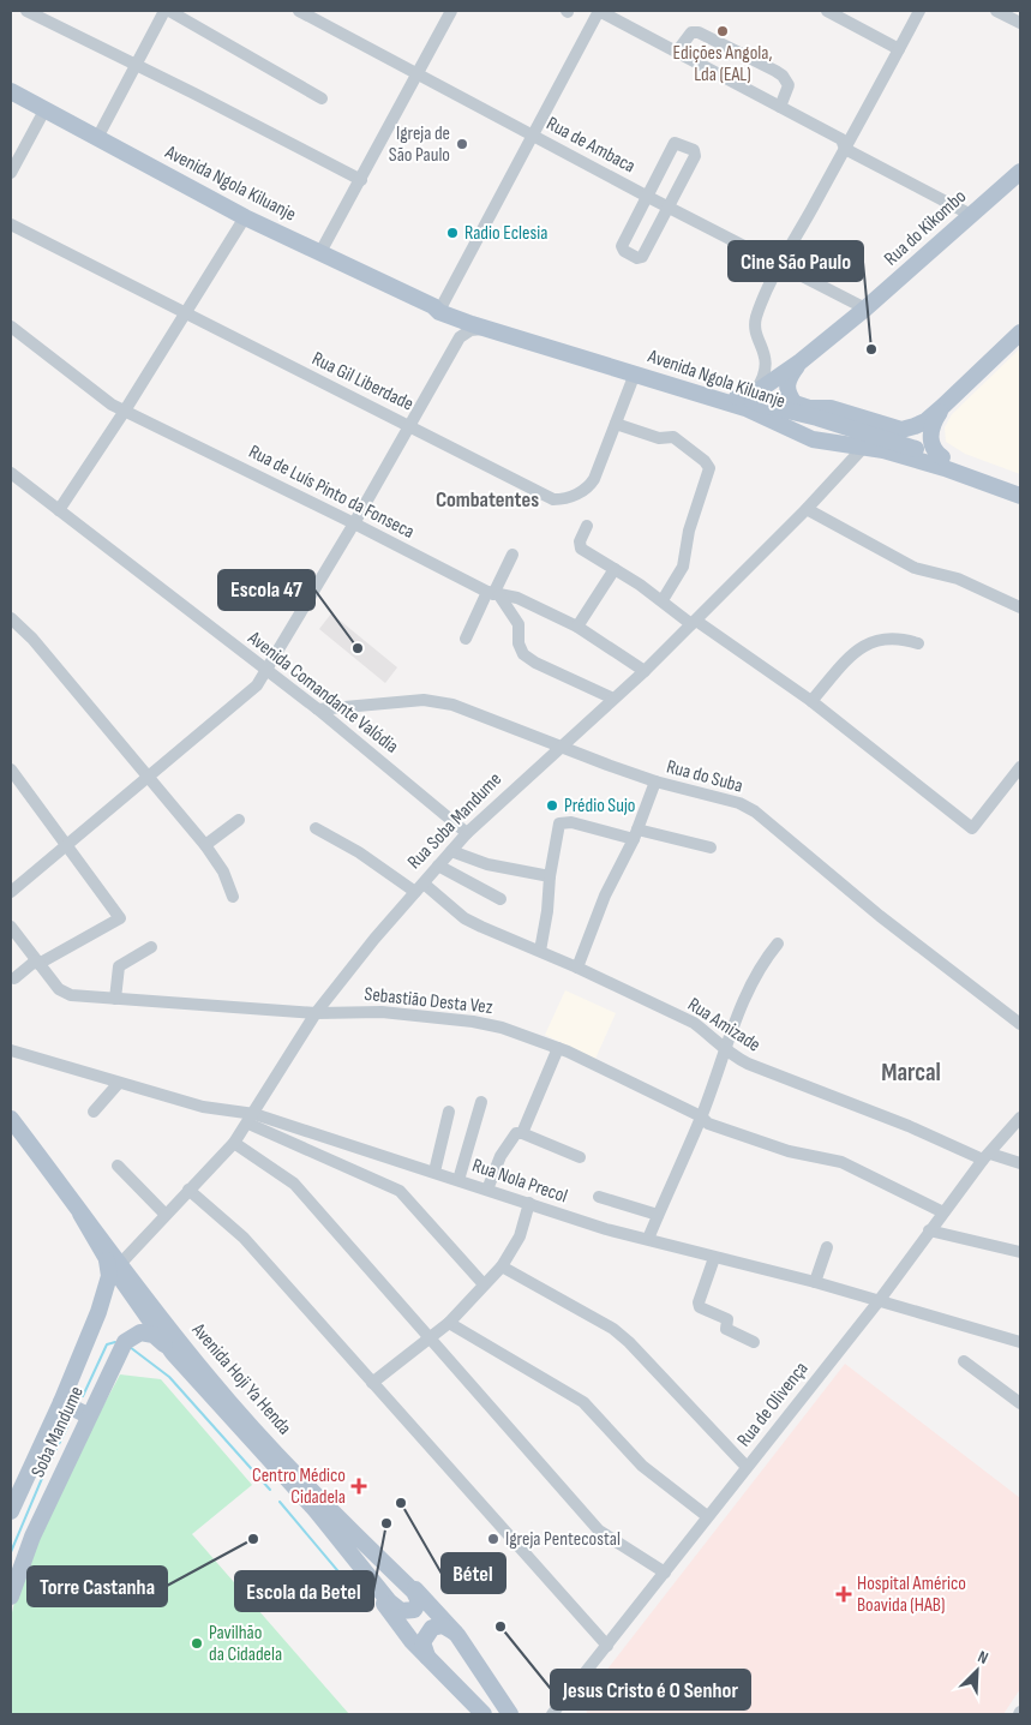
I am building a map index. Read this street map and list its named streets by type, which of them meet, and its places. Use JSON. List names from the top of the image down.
{
  "streets": {
    "main road": [
      "Avenida Ngola Kiluanje",
      "Rua do Kikombo",
      "Avenida Hoji Ya Henda",
      "Soba Mandume"
    ],
    "street": [
      "Rua de Ambaca",
      "Rua Gil Liberdade",
      "Rua de Luís Pinto da Fonseca",
      "Avenida Comandante Valódia",
      "Rua do Suba",
      "Rua Soba Mandume",
      "Sebastião Desta Vez",
      "Rua Amizade",
      "Rua Nola Precol",
      "Rua de Olivença"
    ]
  },
  "crossings": [
    ["Rua de Ambaca", "Rua do Kikombo"],
    ["Avenida Ngola Kiluanje", "Rua Gil Liberdade"],
    ["Avenida Ngola Kiluanje", "Rua Soba Mandume"],
    ["Rua de Luís Pinto da Fonseca", "Rua Soba Mandume"],
    ["Avenida Comandante Valódia", "Rua do Suba"],
    ["Avenida Comandante Valódia", "Rua Soba Mandume"],
    ["Rua do Suba", "Rua Soba Mandume"],
    ["Rua Soba Mandume", "Sebastião Desta Vez"],
    ["Rua Soba Mandume", "Rua Amizade"],
    ["Rua Soba Mandume", "Rua Nola Precol"],
    ["Rua Soba Mandume", "Avenida Hoji Ya Henda"],
    ["Rua Soba Mandume", "Soba Mandume"],
    ["Sebastião Desta Vez", "Rua de Olivença"],
    ["Rua Amizade", "Rua de Olivença"],
    ["Rua Nola Precol", "Rua de Olivença"],
    ["Avenida Hoji Ya Henda", "Soba Mandume"]
  ],
  "districts": ["Combatentes", "Marcal"],
  "places": {
    "other": [
      "Edições Angola, Lda (EAL)",
      "Igreja de São Paulo",
      "Radio Eclesia",
      "Cine São Paulo",
      "Escola 47",
      "Prédio Sujo",
      "Bétel",
      "Escola da Betel",
      "Torre Castanha",
      "Igreja Pentecostal",
      "Jesus Cristo é O Senhor",
      "Pavilhão da Cidadela"
    ],
    "health": ["Centro Médico Cidadela", "Hospital Américo Boavida (HAB)"]
  },
  "north": "top right"
}
